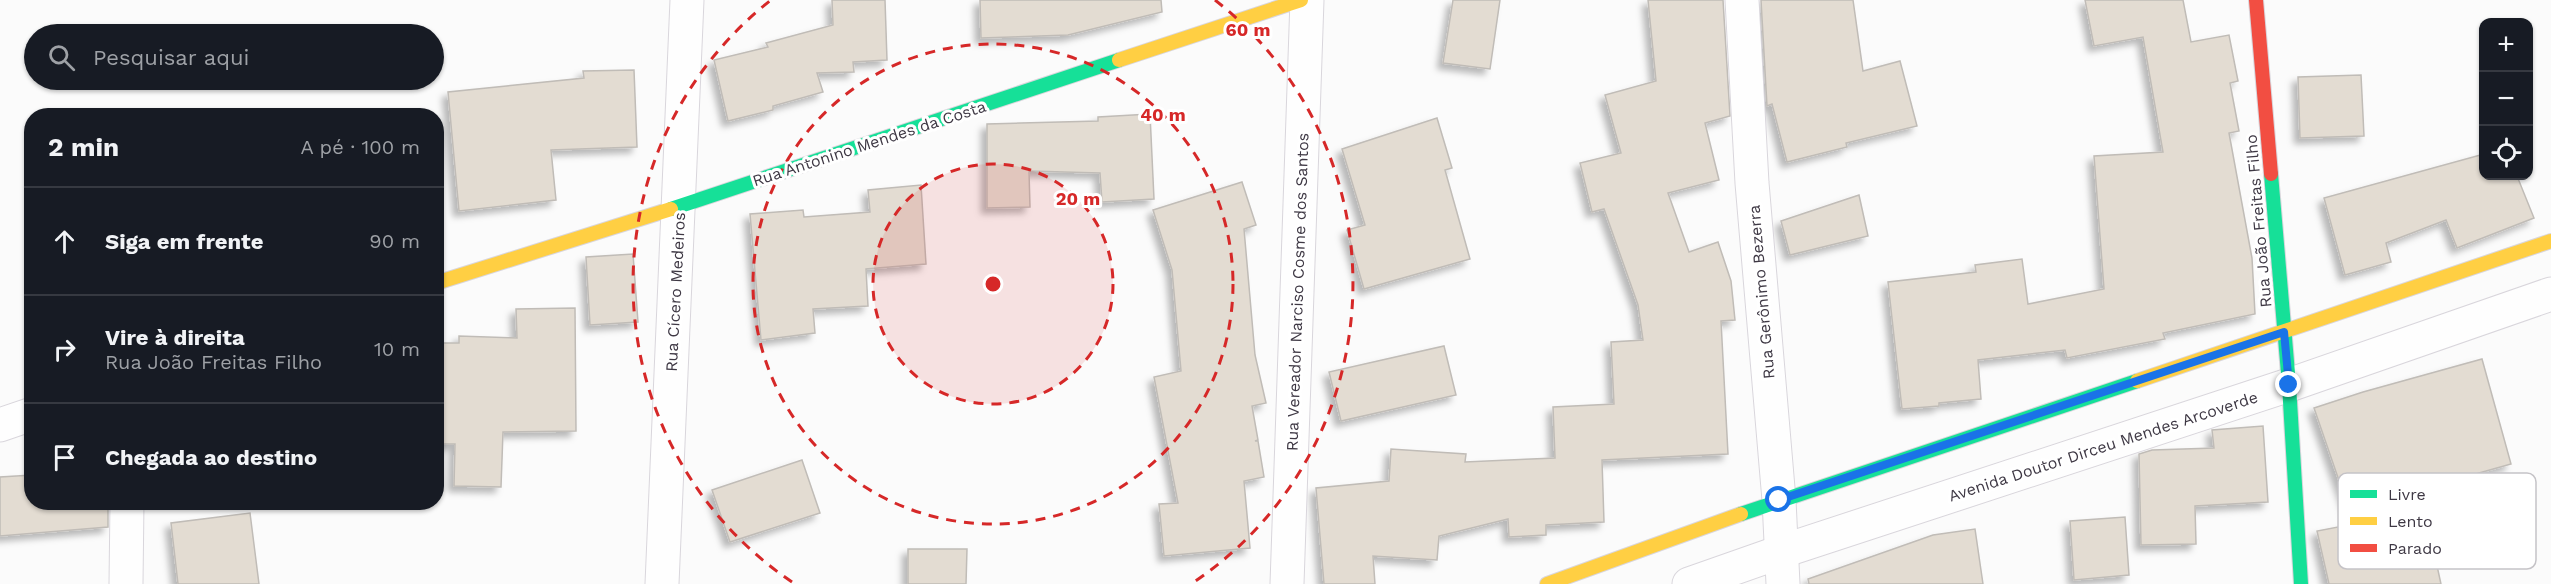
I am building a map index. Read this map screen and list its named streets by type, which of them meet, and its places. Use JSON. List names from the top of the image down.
{
  "streets": {
    "street": [
      "Rua Antonino Mendes da Costa",
      "Rua João Freitas Filho",
      "Rua Cícero Medeiros",
      "Rua Vereador Narciso Cosme dos Santos",
      "Rua Gerônimo Bezerra",
      "Avenida Doutor Dirceu Mendes Arcoverde"
    ]
  },
  "crossings": [
    ["Rua Antonino Mendes da Costa", "Rua Cícero Medeiros"],
    ["Rua João Freitas Filho", "Avenida Doutor Dirceu Mendes Arcoverde"],
    ["Rua Gerônimo Bezerra", "Avenida Doutor Dirceu Mendes Arcoverde"]
  ],
  "legend": ["Livre", "Lento", "Parado"],
  "page": {
    "map_buttons": ["+", "−"],
    "search": "Pesquisar aqui",
    "heading": ["2 min", "A pé · 100 m"],
    "list": [
      ["Siga em frente", "90 m"],
      ["Vire à direita", "Rua João Freitas Filho", "10 m"],
      "Chegada ao destino"
    ]
  },
  "rings": ["60 m", "40 m", "20 m"]
}
